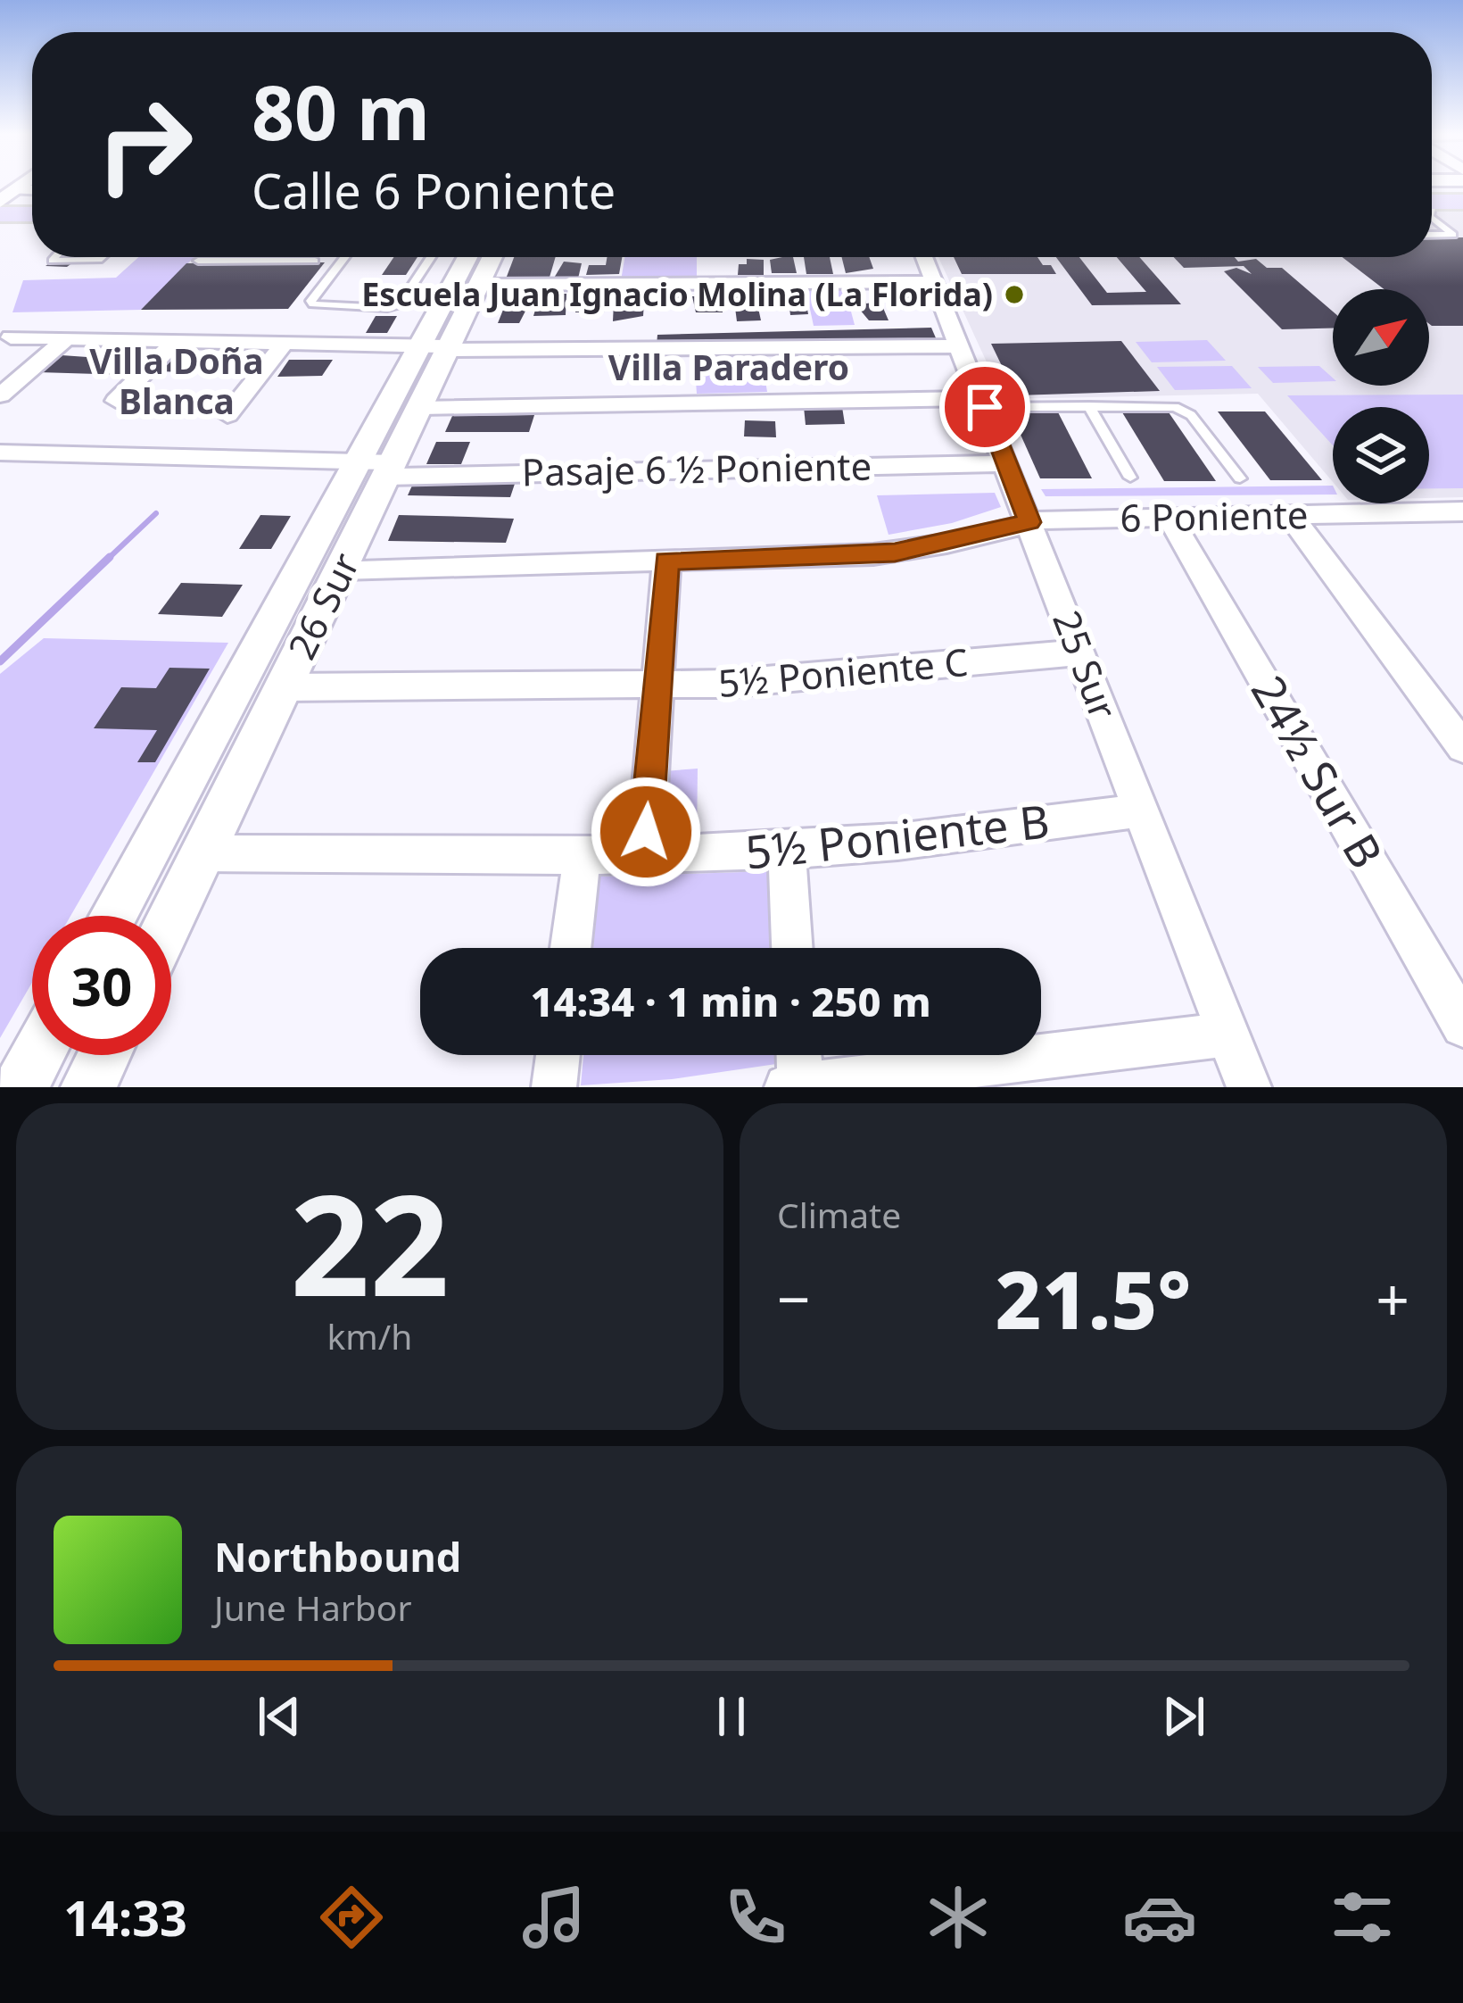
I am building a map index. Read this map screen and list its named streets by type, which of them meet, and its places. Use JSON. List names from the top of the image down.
{
  "streets": {
    "street": [
      "Pasaje 6 ½ Poniente",
      "6 Poniente",
      "26 Sur",
      "25 Sur",
      "5½ Poniente C",
      "24½ Sur B",
      "5½ Poniente B"
    ]
  },
  "crossings": [
    ["Pasaje 6 ½ Poniente", "26 Sur"],
    ["Pasaje 6 ½ Poniente", "25 Sur"],
    ["6 Poniente", "26 Sur"],
    ["6 Poniente", "25 Sur"],
    ["6 Poniente", "24½ Sur B"],
    ["26 Sur", "5½ Poniente C"],
    ["26 Sur", "5½ Poniente B"],
    ["25 Sur", "5½ Poniente C"],
    ["25 Sur", "5½ Poniente B"]
  ],
  "districts": ["Villa Doña Blanca", "Villa Paradero"],
  "places": ["Escuela Juan Ignacio Molina (La Florida)"],
  "north": "top right",
  "page": {
    "turn": ["80 m", "Calle 6 Poniente"],
    "limit": "30",
    "trip": "14:34 · 1 min · 250 m",
    "tile": [
      ["22", "km/h"],
      "Climate"
    ],
    "heat": ["−", "21.5°", "+"],
    "song": ["Northbound", "June Harbor"],
    "tabs": "14:33"
  }
}
